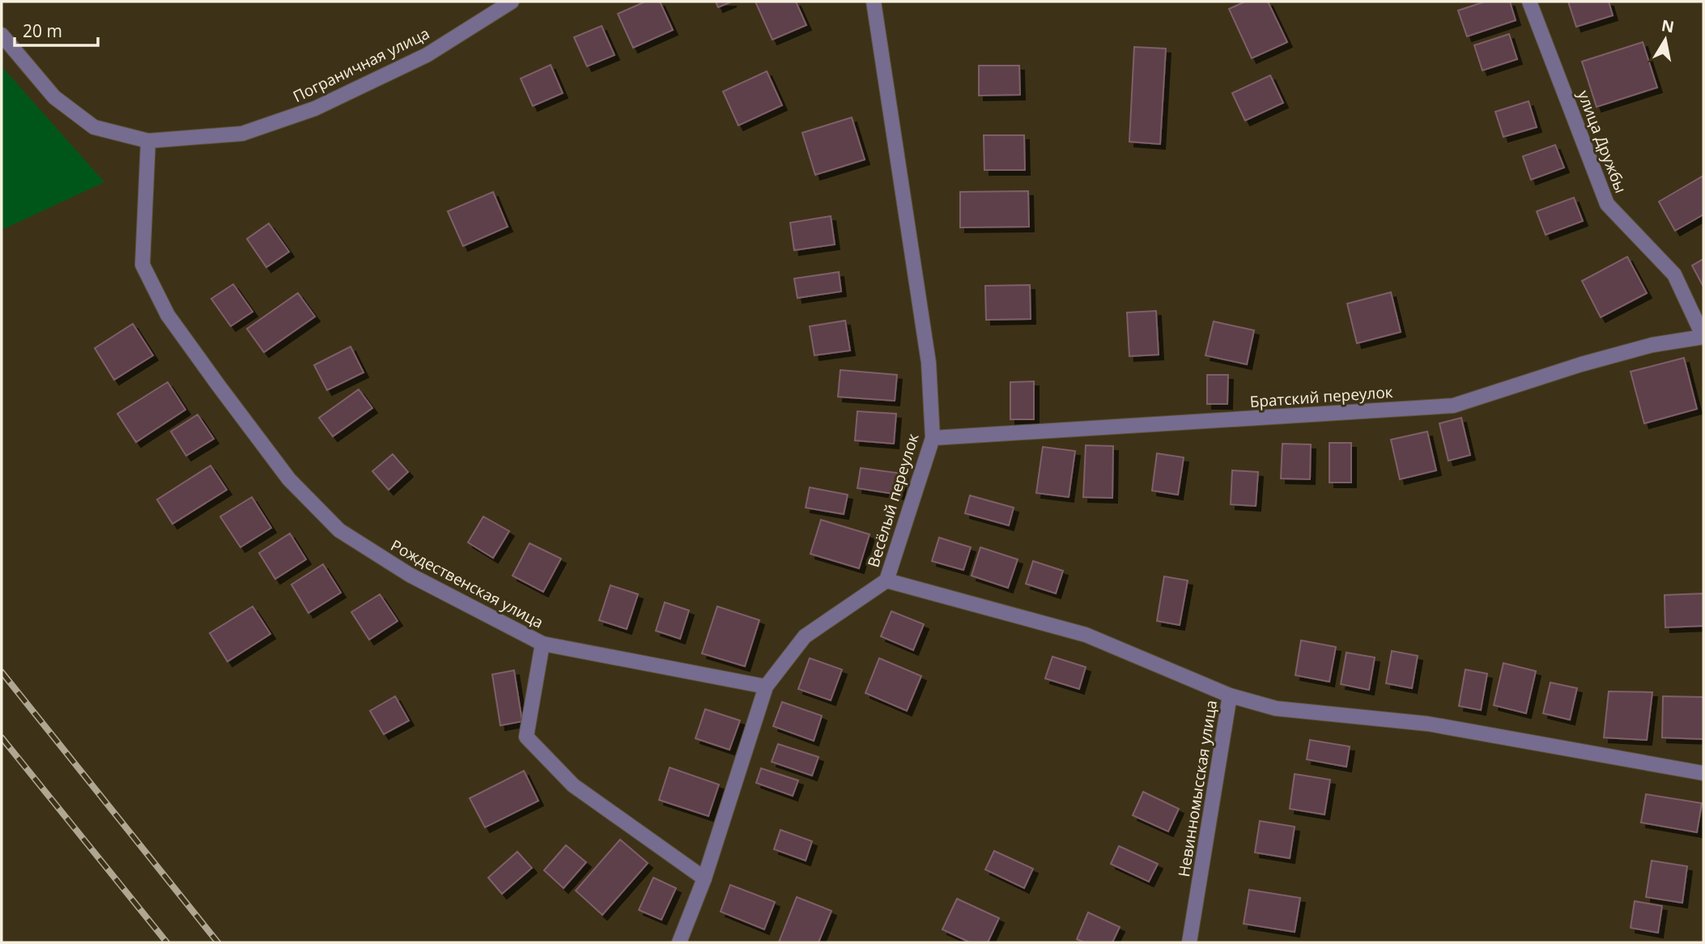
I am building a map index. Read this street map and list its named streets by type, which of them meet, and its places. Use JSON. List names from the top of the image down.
{
  "streets": {
    "street": [
      "Пограничная улица",
      "улица Дружбы",
      "Братский переулок",
      "Весёлый переулок",
      "Рождественская улица",
      "Невинномысская улица"
    ]
  },
  "crossings": [
    ["Пограничная улица", "Рождественская улица"],
    ["улица Дружбы", "Братский переулок"],
    ["Братский переулок", "Весёлый переулок"],
    ["Весёлый переулок", "Рождественская улица"],
    ["Весёлый переулок", "Невинномысская улица"]
  ],
  "scale_bar": "20 m",
  "north": "top"
}
